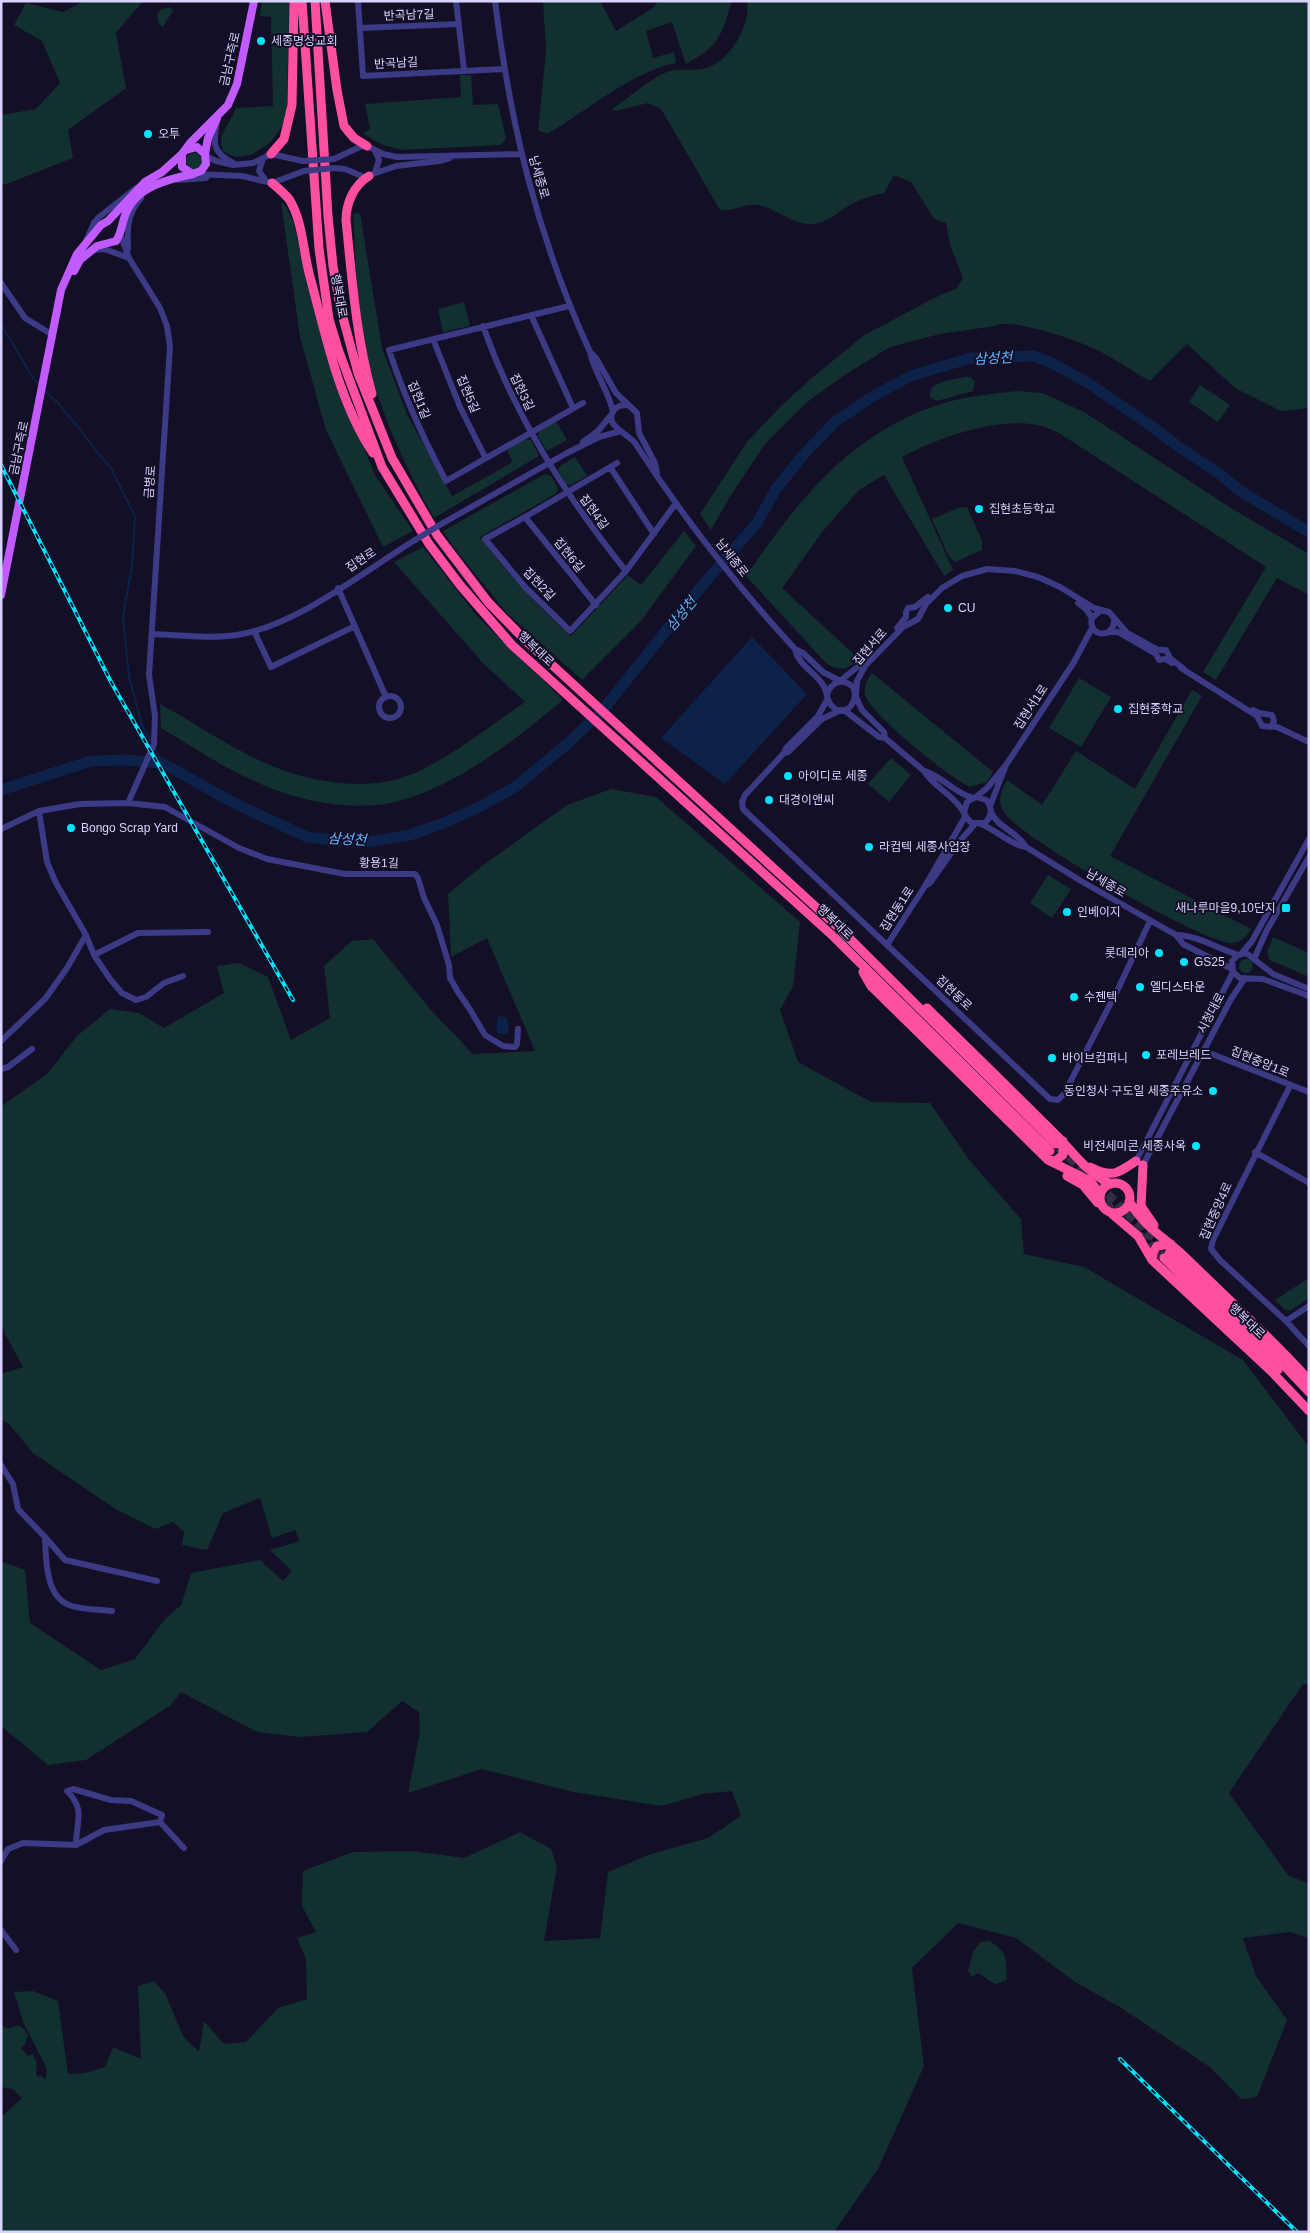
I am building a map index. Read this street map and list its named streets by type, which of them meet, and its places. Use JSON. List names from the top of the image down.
{
  "streets": {
    "highway": ["행복대로"],
    "main road": ["금남구즉로"],
    "street": [
      "반곡남7길",
      "반곡남길",
      "남세종로",
      "집현3길",
      "집현5길",
      "집현1길",
      "금병로",
      "집현4길",
      "집현6길",
      "집현로",
      "집현2길",
      "집현서로",
      "집현서1로",
      "황용1길",
      "집현동1로",
      "집현동로",
      "시청대로",
      "집현중앙1로",
      "집현중앙4로"
    ]
  },
  "crossings": [
    ["반곡남7길", "반곡남길"],
    ["반곡남길", "남세종로"],
    ["남세종로", "집현1길"],
    ["남세종로", "집현로"],
    ["남세종로", "집현2길"],
    ["남세종로", "집현서로"],
    ["남세종로", "집현서1로"],
    ["남세종로", "집현동1로"],
    ["남세종로", "집현동로"],
    ["남세종로", "시청대로"],
    ["집현3길", "집현1길"],
    ["집현3길", "집현4길"],
    ["집현3길", "집현로"],
    ["집현5길", "집현1길"],
    ["금병로", "집현로"],
    ["금병로", "황용1길"],
    ["집현4길", "집현로"],
    ["집현4길", "집현2길"],
    ["집현6길", "집현2길"],
    ["집현서로", "집현동로"],
    ["집현서1로", "집현동1로"],
    ["집현동1로", "집현동로"],
    ["시청대로", "집현중앙1로"],
    ["집현중앙1로", "집현중앙4로"]
  ],
  "water": ["삼성천"],
  "places": {
    "other": [
      "세종명성교회",
      "오투",
      "집현초등학교",
      "CU",
      "집현중학교",
      "아이디로 세종",
      "대경이앤씨",
      "Bongo Scrap Yard",
      "라컴텍 세종사업장",
      "인베이지",
      "롯데리아",
      "GS25",
      "엘디스타운",
      "수젠텍",
      "포레브레드",
      "바이브컴퍼니",
      "동인청사 구도일 세종주유소",
      "비전세미콘 세종사옥"
    ],
    "transit": ["새나루마을9,10단지"]
  }
}
